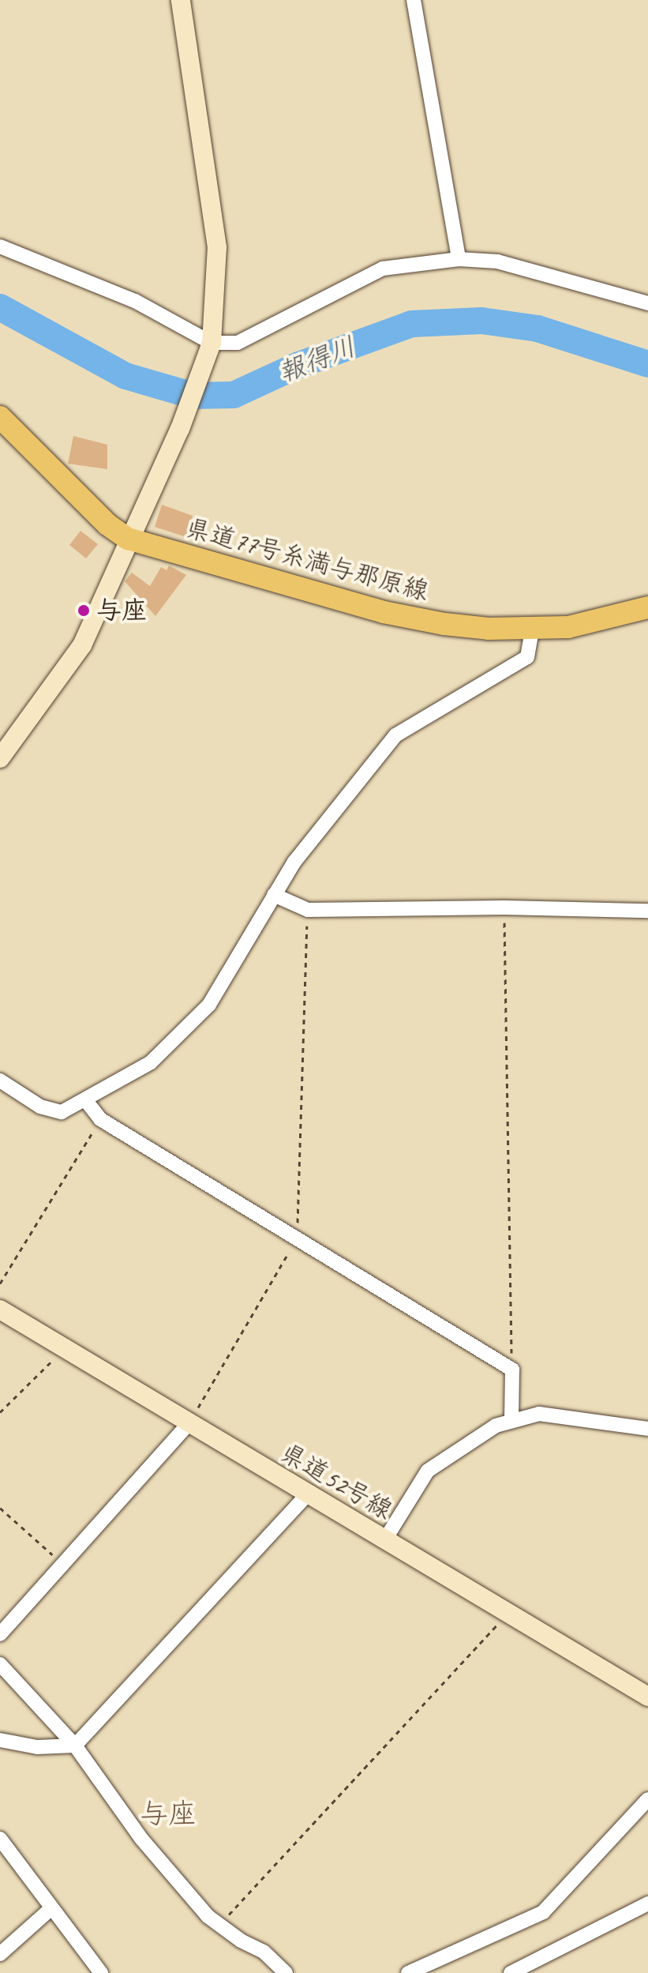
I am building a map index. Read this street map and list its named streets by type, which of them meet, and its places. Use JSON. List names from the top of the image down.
{
  "streets": {
    "main road": ["県道77号糸満与那原線", "県道52号線"]
  },
  "districts": ["与座"],
  "water": ["報得川"],
  "places": ["与座"]
}
